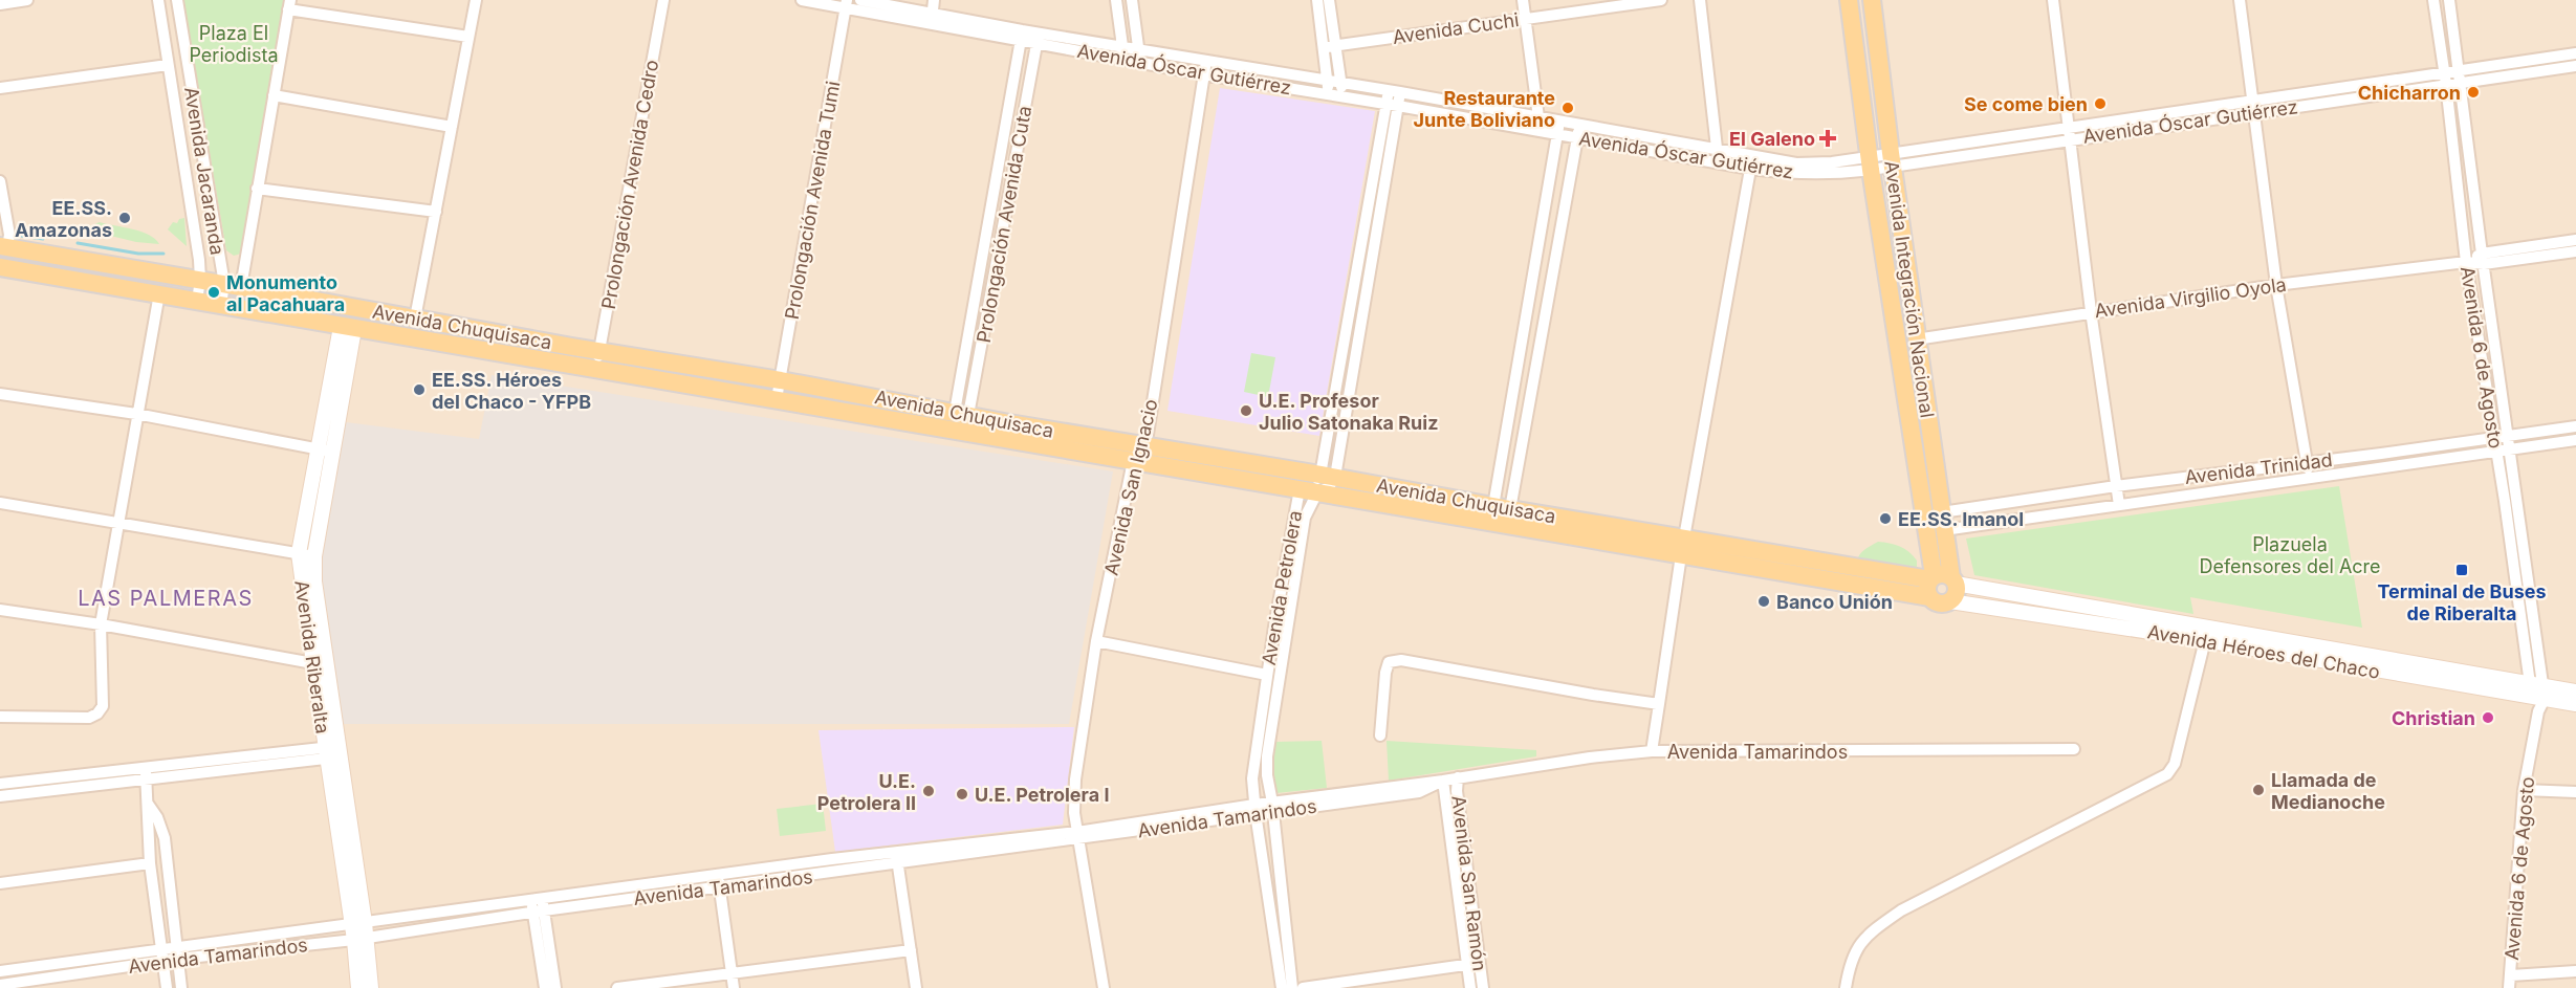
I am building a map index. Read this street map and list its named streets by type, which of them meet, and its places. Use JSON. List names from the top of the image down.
{
  "streets": {
    "main road": [
      "Avenida Integración Nacional",
      "Avenida Chuquisaca",
      "Avenida Héroes del Chaco",
      "Avenida Riberalta"
    ],
    "street": [
      "Avenida Cuchi",
      "Avenida Óscar Gutiérrez",
      "Avenida Jacaranda",
      "Prolongación Avenida Cedro",
      "Prolongación Avenida Tumi",
      "Prolongación Avenida Cuta",
      "Avenida Virgilio Oyola",
      "Avenida 6 de Agosto",
      "Avenida Trinidad",
      "Avenida San Ignacio",
      "Avenida Petrolera",
      "Avenida Tamarindos",
      "Avenida San Ramón"
    ]
  },
  "crossings": [
    ["Avenida Óscar Gutiérrez", "Prolongación Avenida Tumi"],
    ["Avenida Óscar Gutiérrez", "Prolongación Avenida Cuta"],
    ["Avenida Óscar Gutiérrez", "Avenida Integración Nacional"],
    ["Avenida Óscar Gutiérrez", "Avenida 6 de Agosto"],
    ["Avenida Óscar Gutiérrez", "Avenida San Ignacio"],
    ["Avenida Jacaranda", "Avenida Chuquisaca"],
    ["Prolongación Avenida Cedro", "Avenida Chuquisaca"],
    ["Prolongación Avenida Tumi", "Avenida Chuquisaca"],
    ["Prolongación Avenida Cuta", "Avenida Chuquisaca"],
    ["Avenida Integración Nacional", "Avenida Virgilio Oyola"],
    ["Avenida Integración Nacional", "Avenida Chuquisaca"],
    ["Avenida Integración Nacional", "Avenida Trinidad"],
    ["Avenida Integración Nacional", "Avenida Héroes del Chaco"],
    ["Avenida Virgilio Oyola", "Avenida 6 de Agosto"],
    ["Avenida Chuquisaca", "Avenida San Ignacio"],
    ["Avenida Chuquisaca", "Avenida Petrolera"],
    ["Avenida Chuquisaca", "Avenida Héroes del Chaco"],
    ["Avenida Chuquisaca", "Avenida Riberalta"],
    ["Avenida 6 de Agosto", "Avenida Trinidad"],
    ["Avenida 6 de Agosto", "Avenida Héroes del Chaco"],
    ["Avenida San Ignacio", "Avenida Tamarindos"],
    ["Avenida Petrolera", "Avenida Tamarindos"],
    ["Avenida Riberalta", "Avenida Tamarindos"],
    ["Avenida Tamarindos", "Avenida San Ramón"]
  ],
  "districts": ["LAS PALMERAS"],
  "parks": ["Plaza El Periodista", "Plazuela Defensores del Acre"],
  "places": {
    "other": [
      "Chicharron",
      "Se come bien",
      "Restaurante Junte Boliviano",
      "EE.SS. Amazonas",
      "Monumento al Pacahuara",
      "EE.SS. Héroes del Chaco - YFPB",
      "U.E. Profesor Julio Satonaka Ruiz",
      "EE.SS. Imanol",
      "Banco Unión",
      "Christian",
      "Llamada de Medianoche",
      "U.E. Petrolera II",
      "U.E. Petrolera I"
    ],
    "health": ["El Galeno"],
    "transit": ["Terminal de Buses de Riberalta"]
  }
}
